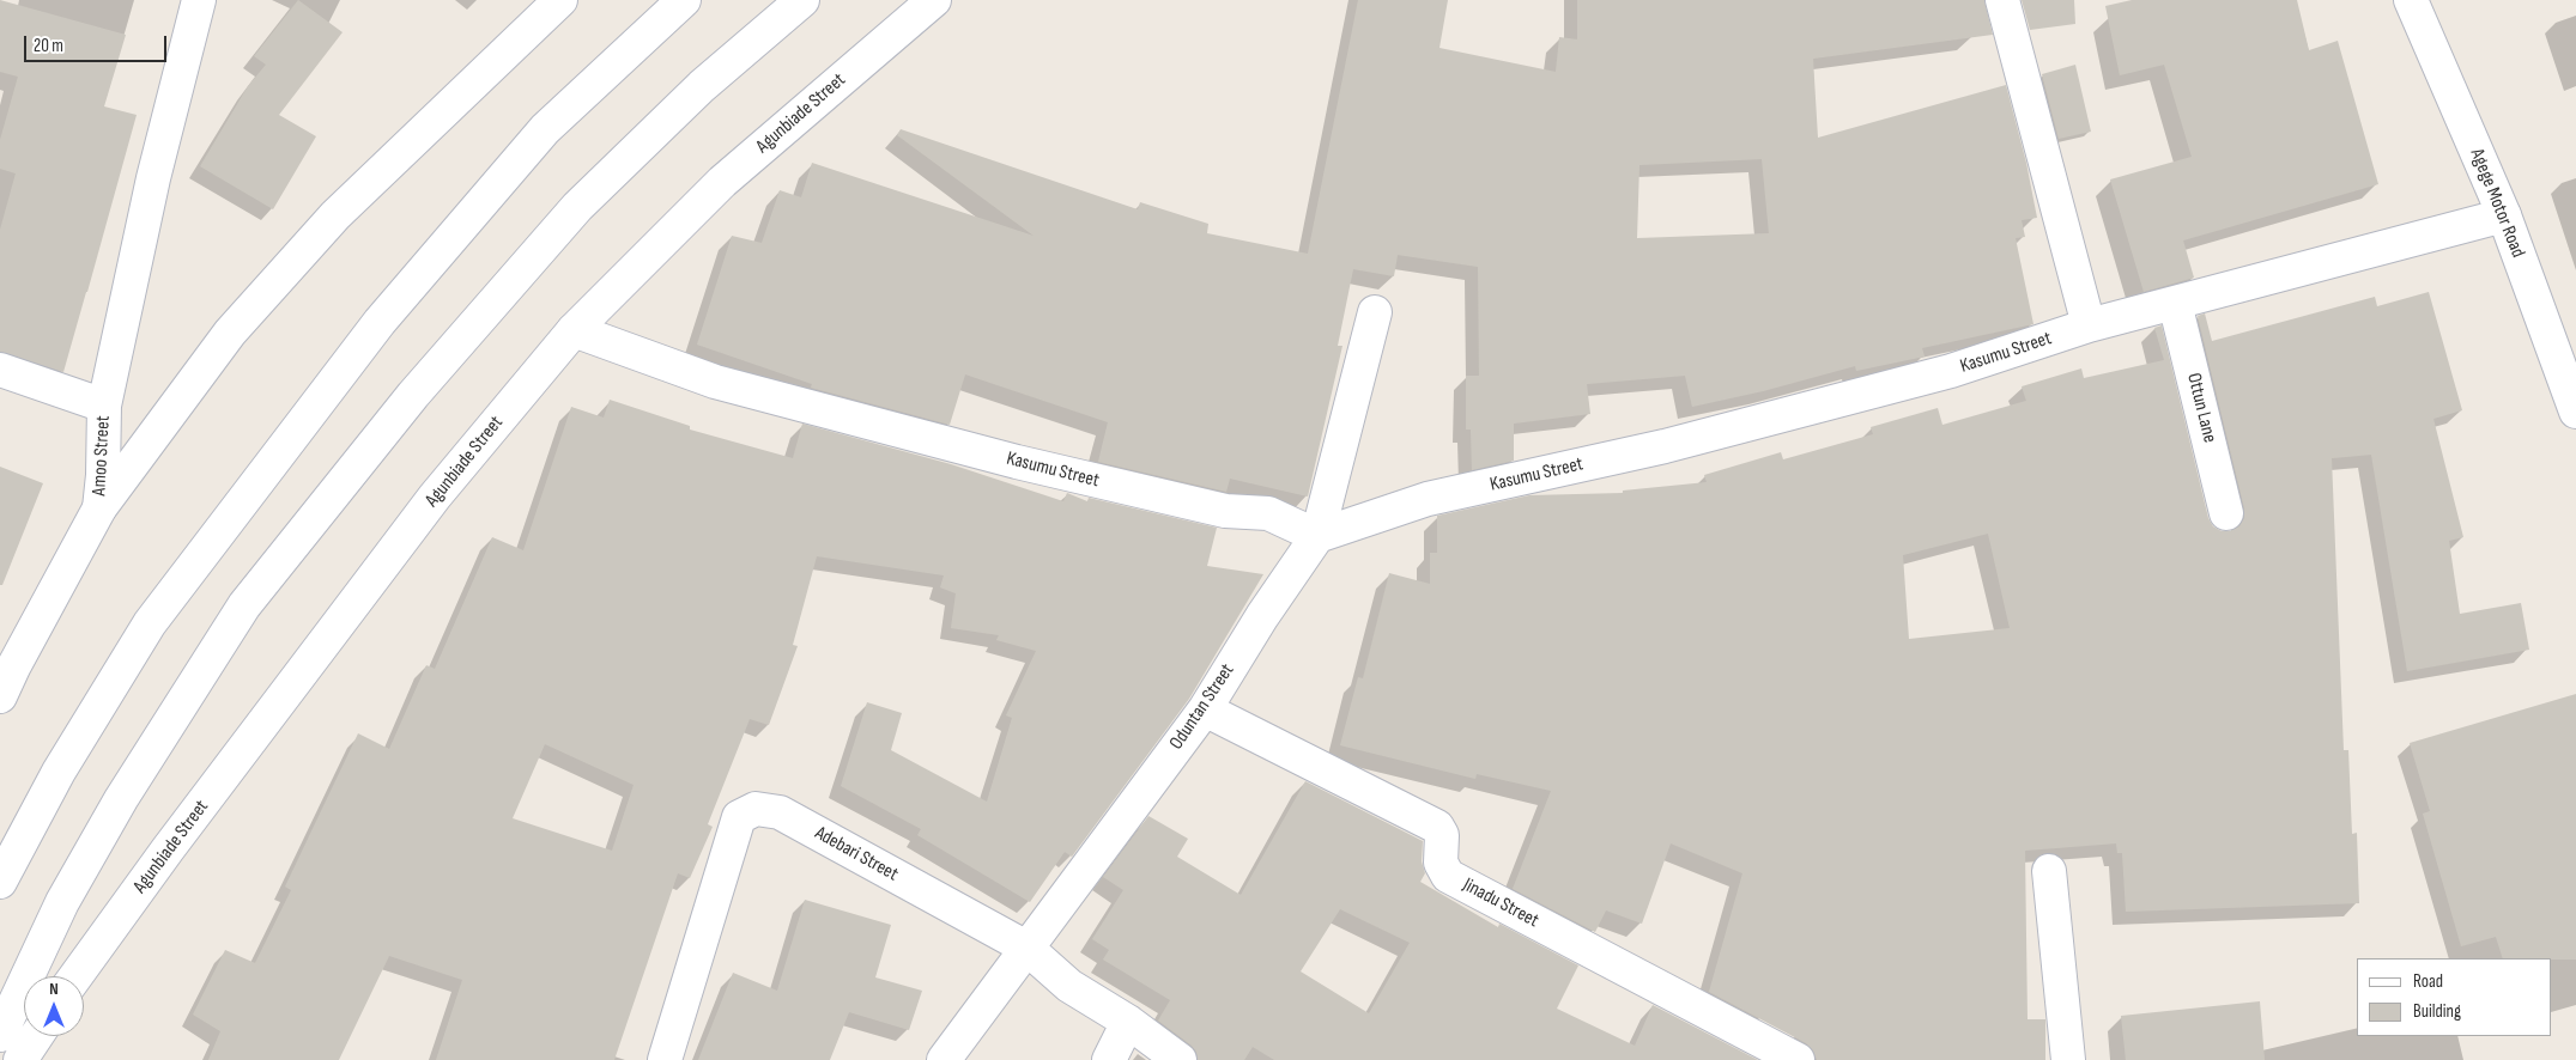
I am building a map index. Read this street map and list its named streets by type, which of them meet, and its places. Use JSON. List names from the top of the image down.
{
  "streets": {
    "street": [
      "Agunbiade Street",
      "Agege Motor Road",
      "Kasumu Street",
      "Ottun Lane",
      "Amoo Street",
      "Oduntan Street",
      "Adebari Street",
      "Jinadu Street"
    ]
  },
  "crossings": [
    ["Agunbiade Street", "Kasumu Street"],
    ["Agege Motor Road", "Kasumu Street"],
    ["Kasumu Street", "Ottun Lane"],
    ["Kasumu Street", "Oduntan Street"],
    ["Oduntan Street", "Adebari Street"],
    ["Oduntan Street", "Jinadu Street"]
  ],
  "legend": ["Road", "Building"],
  "scale_bar": "20 m",
  "north": "top"
}
